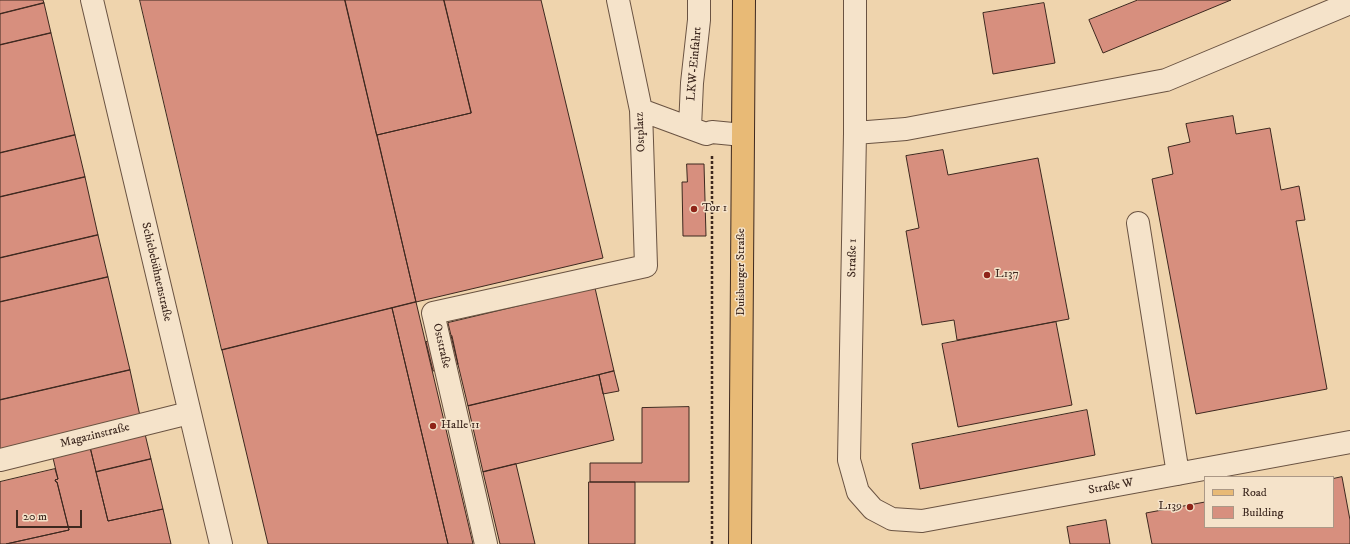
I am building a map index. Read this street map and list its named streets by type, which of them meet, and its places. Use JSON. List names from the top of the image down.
{
  "streets": {
    "main road": ["Duisburger Straße"],
    "lane": [
      "LKW-Einfahrt",
      "Ostplatz",
      "Straße 1",
      "Schiebebühnenstraße",
      "Oststraße",
      "Magazinstraße",
      "Straße W"
    ]
  },
  "crossings": [
    ["Ostplatz", "Oststraße"],
    ["Straße 1", "Straße W"],
    ["Schiebebühnenstraße", "Magazinstraße"]
  ],
  "places": [
    "Tor 1",
    "L137",
    "Halle 11",
    "L139"
  ],
  "legend": ["Road", "Building"],
  "scale_bar": "20 m"
}
